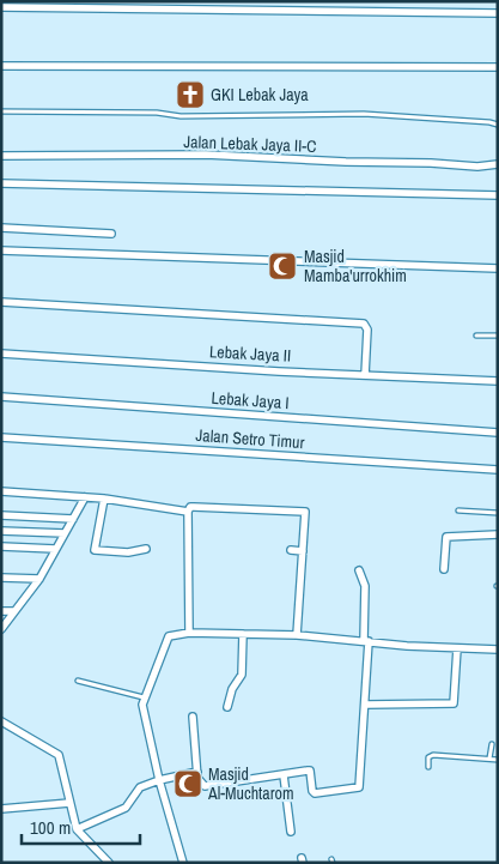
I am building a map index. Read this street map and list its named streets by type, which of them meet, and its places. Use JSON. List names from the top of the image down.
{
  "streets": {
    "street": [
      "Jalan Lebak Jaya II-C",
      "Lebak Jaya II",
      "Lebak Jaya I",
      "Jalan Setro Timur"
    ]
  },
  "places": {
    "church": ["GKI Lebak Jaya"],
    "mosque": ["Masjid Mamba'urrokhim", "Masjid Al-Muchtarom"]
  },
  "scale_bar": "100 m"
}
